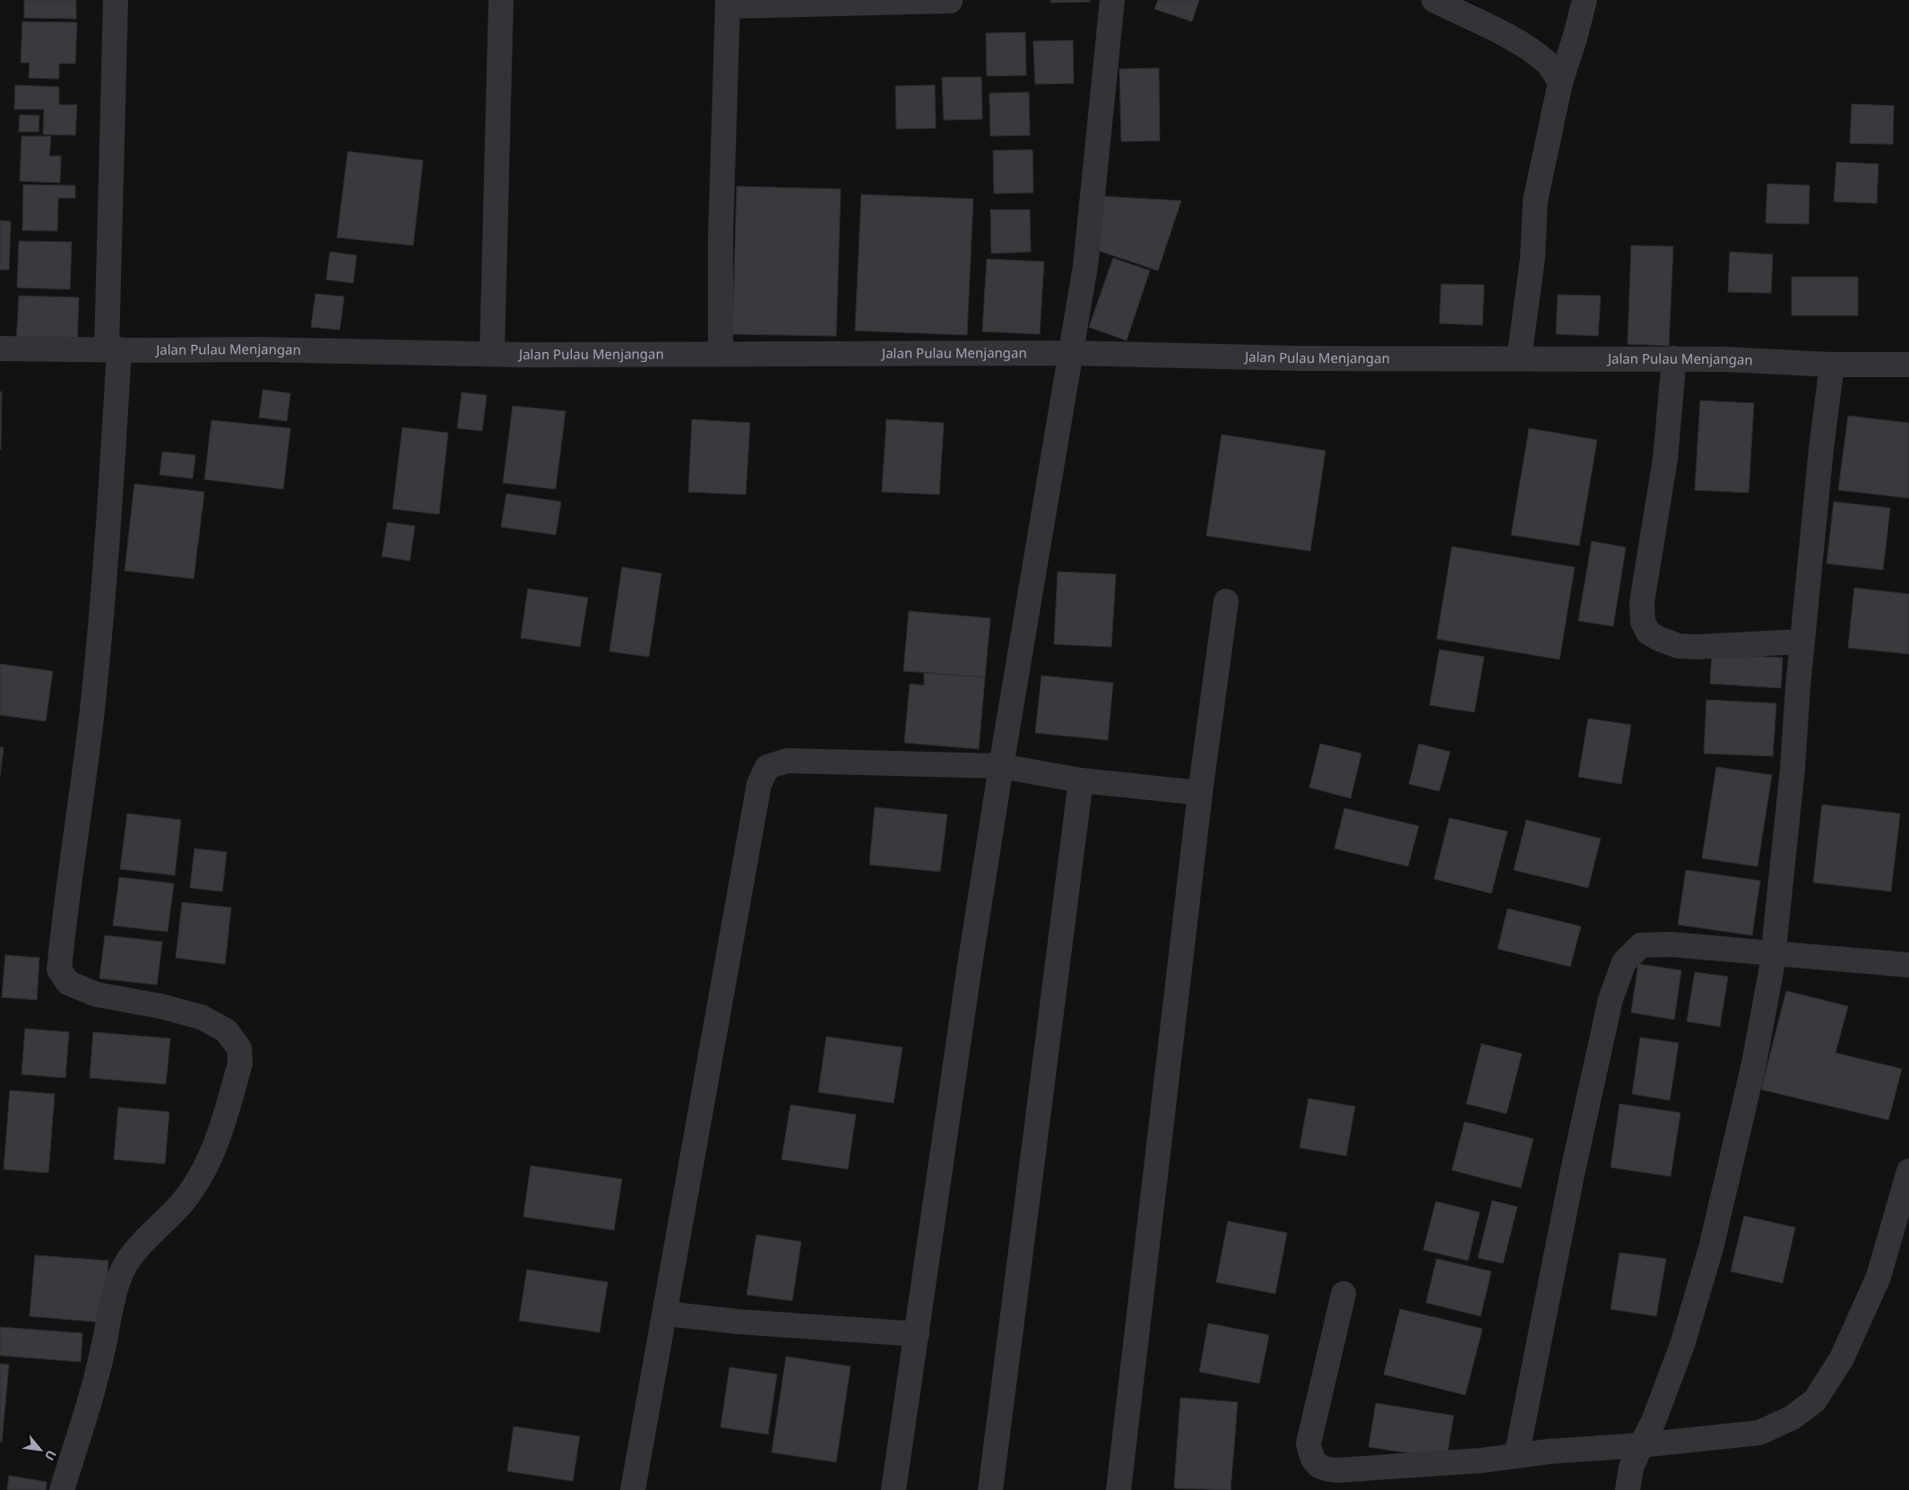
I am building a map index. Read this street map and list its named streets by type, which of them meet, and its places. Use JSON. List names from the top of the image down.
{
  "streets": {
    "street": ["Jalan Pulau Menjangan"]
  },
  "north": "bottom right"
}
